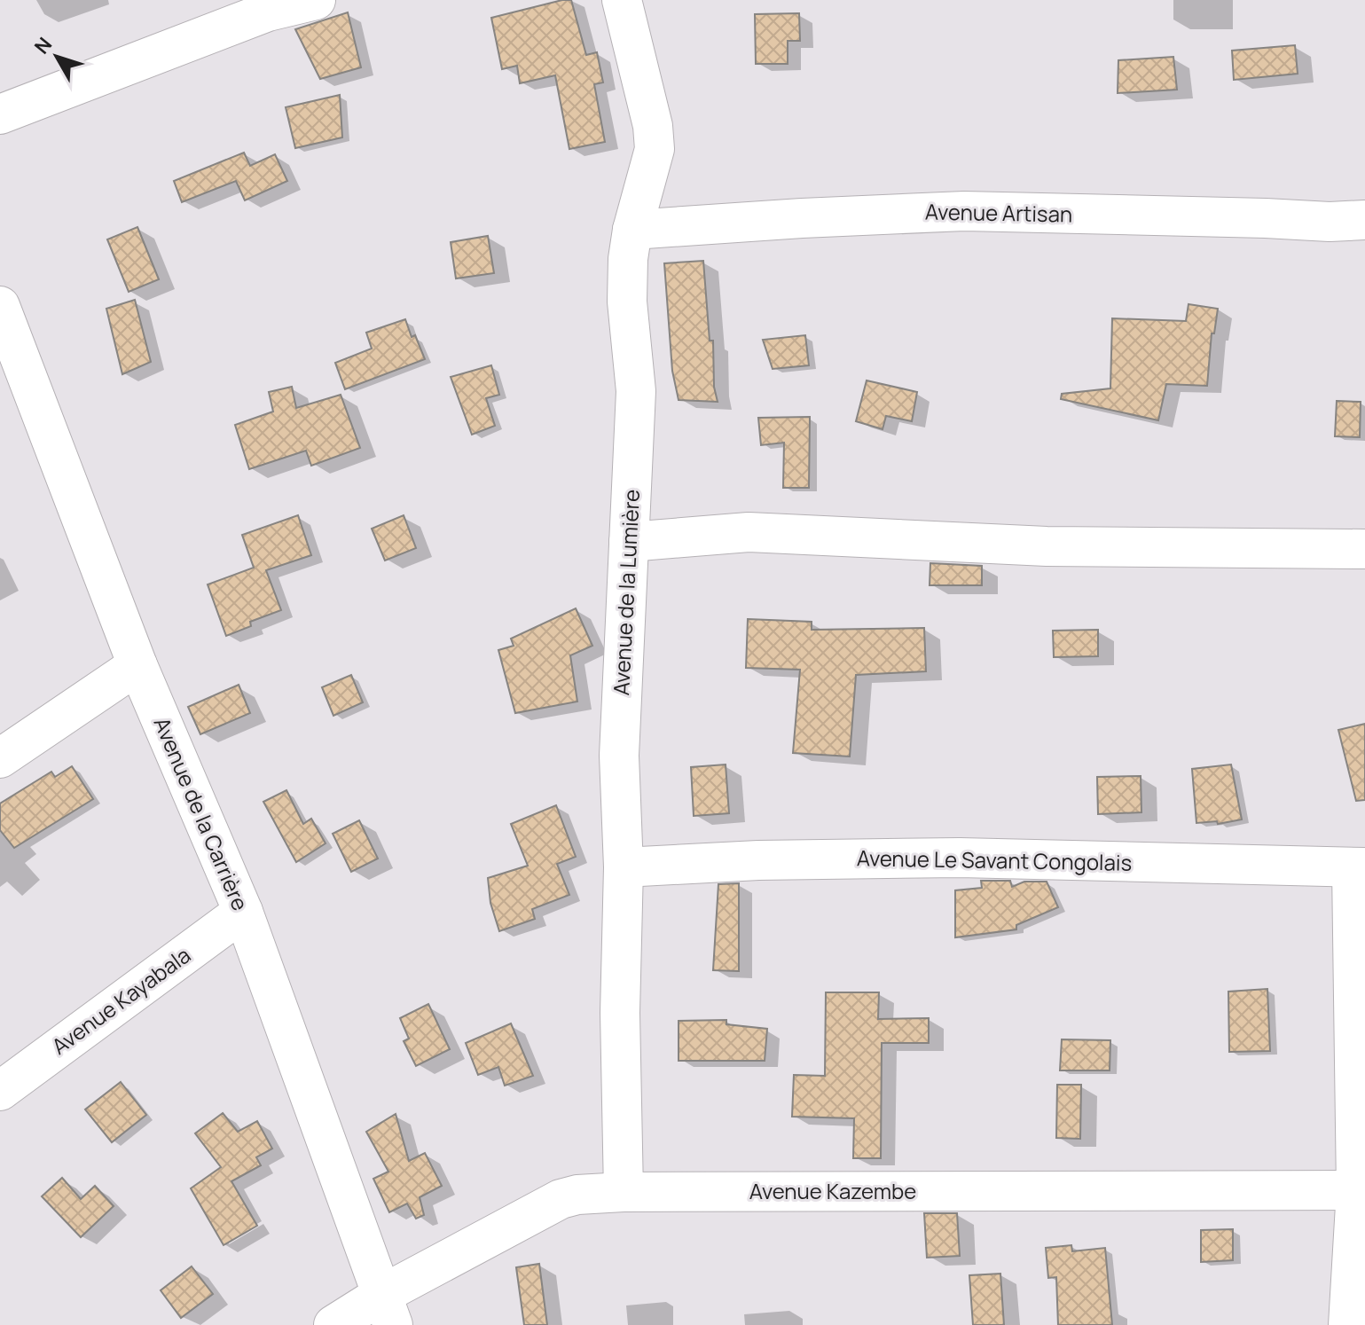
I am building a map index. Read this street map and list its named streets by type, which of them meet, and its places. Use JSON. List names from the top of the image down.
{
  "streets": {
    "street": [
      "Avenue Artisan",
      "Avenue de la Lumière",
      "Avenue de la Carrière",
      "Avenue Le Savant Congolais",
      "Avenue Kayabala",
      "Avenue Kazembe"
    ]
  },
  "crossings": [
    ["Avenue Artisan", "Avenue de la Lumière"],
    ["Avenue de la Lumière", "Avenue Le Savant Congolais"],
    ["Avenue de la Lumière", "Avenue Kazembe"],
    ["Avenue de la Carrière", "Avenue Kayabala"],
    ["Avenue de la Carrière", "Avenue Kazembe"]
  ],
  "north": "top left"
}
